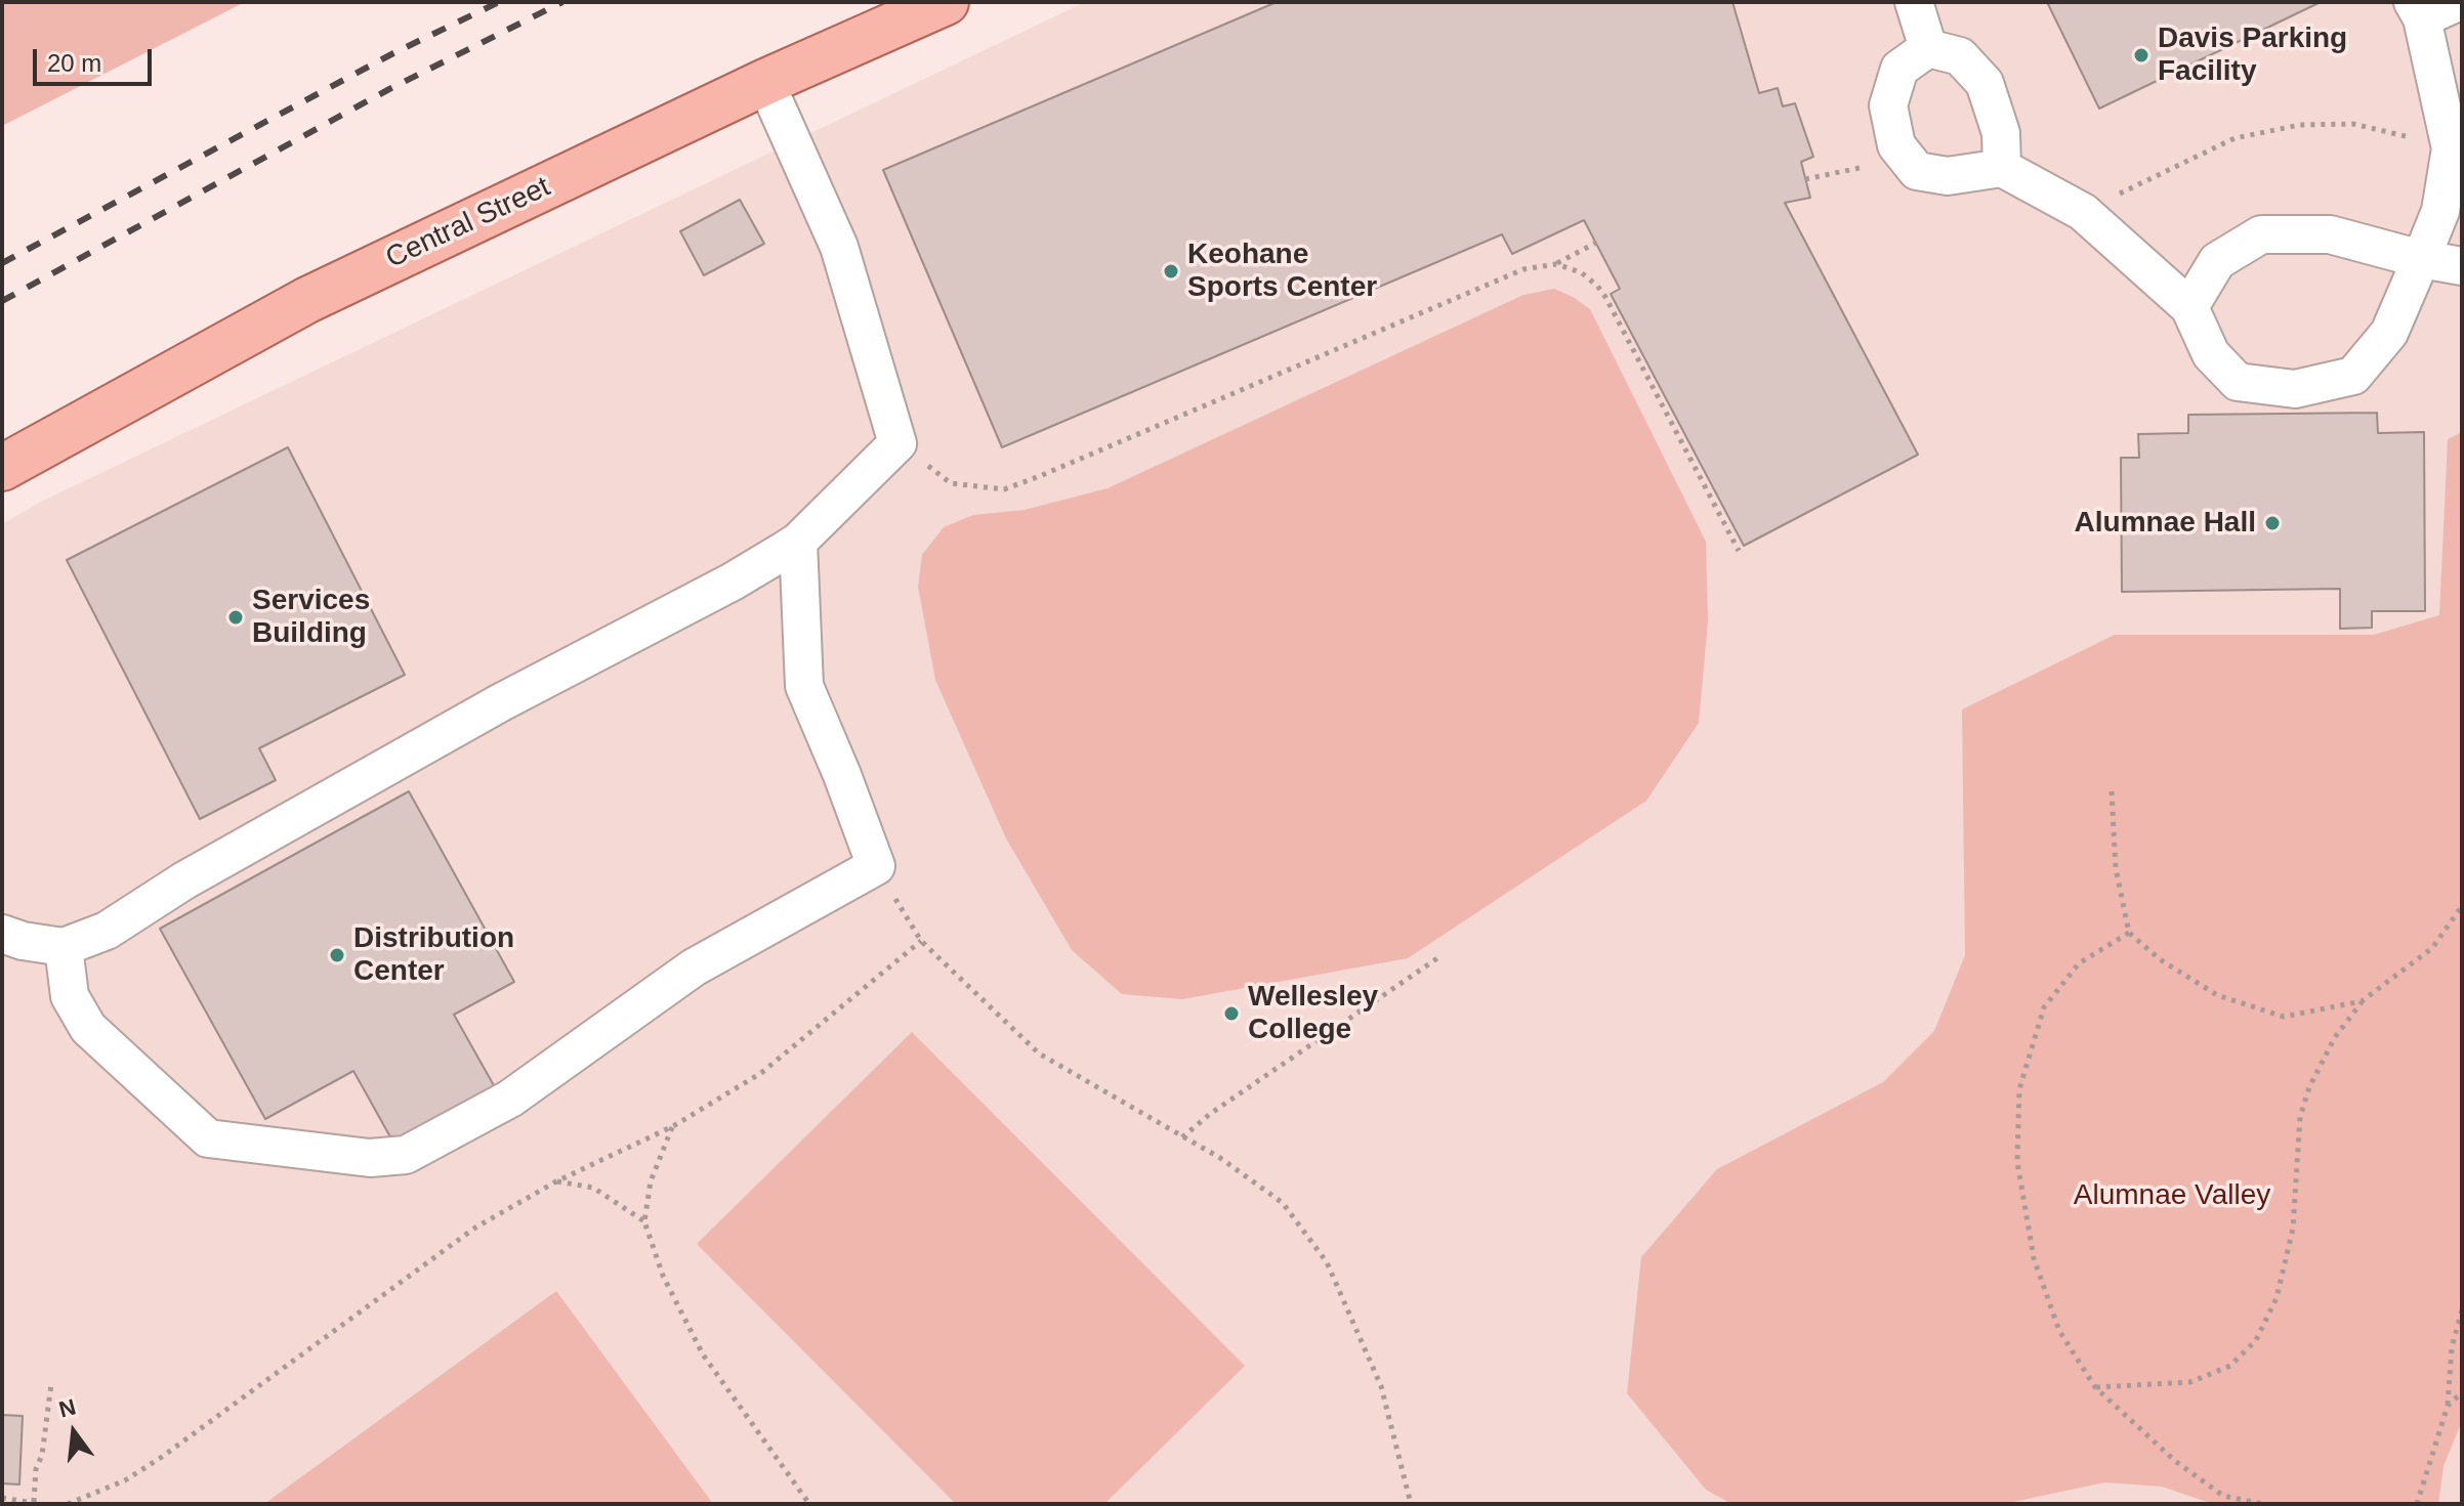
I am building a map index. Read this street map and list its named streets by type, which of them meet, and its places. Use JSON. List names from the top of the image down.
{
  "streets": {
    "main road": ["Central Street"]
  },
  "parks": ["Alumnae Valley"],
  "places": [
    "Davis Parking Facility",
    "Keohane Sports Center",
    "Alumnae Hall",
    "Services Building",
    "Distribution Center",
    "Wellesley College"
  ],
  "scale_bar": "20 m",
  "north": "top"
}
